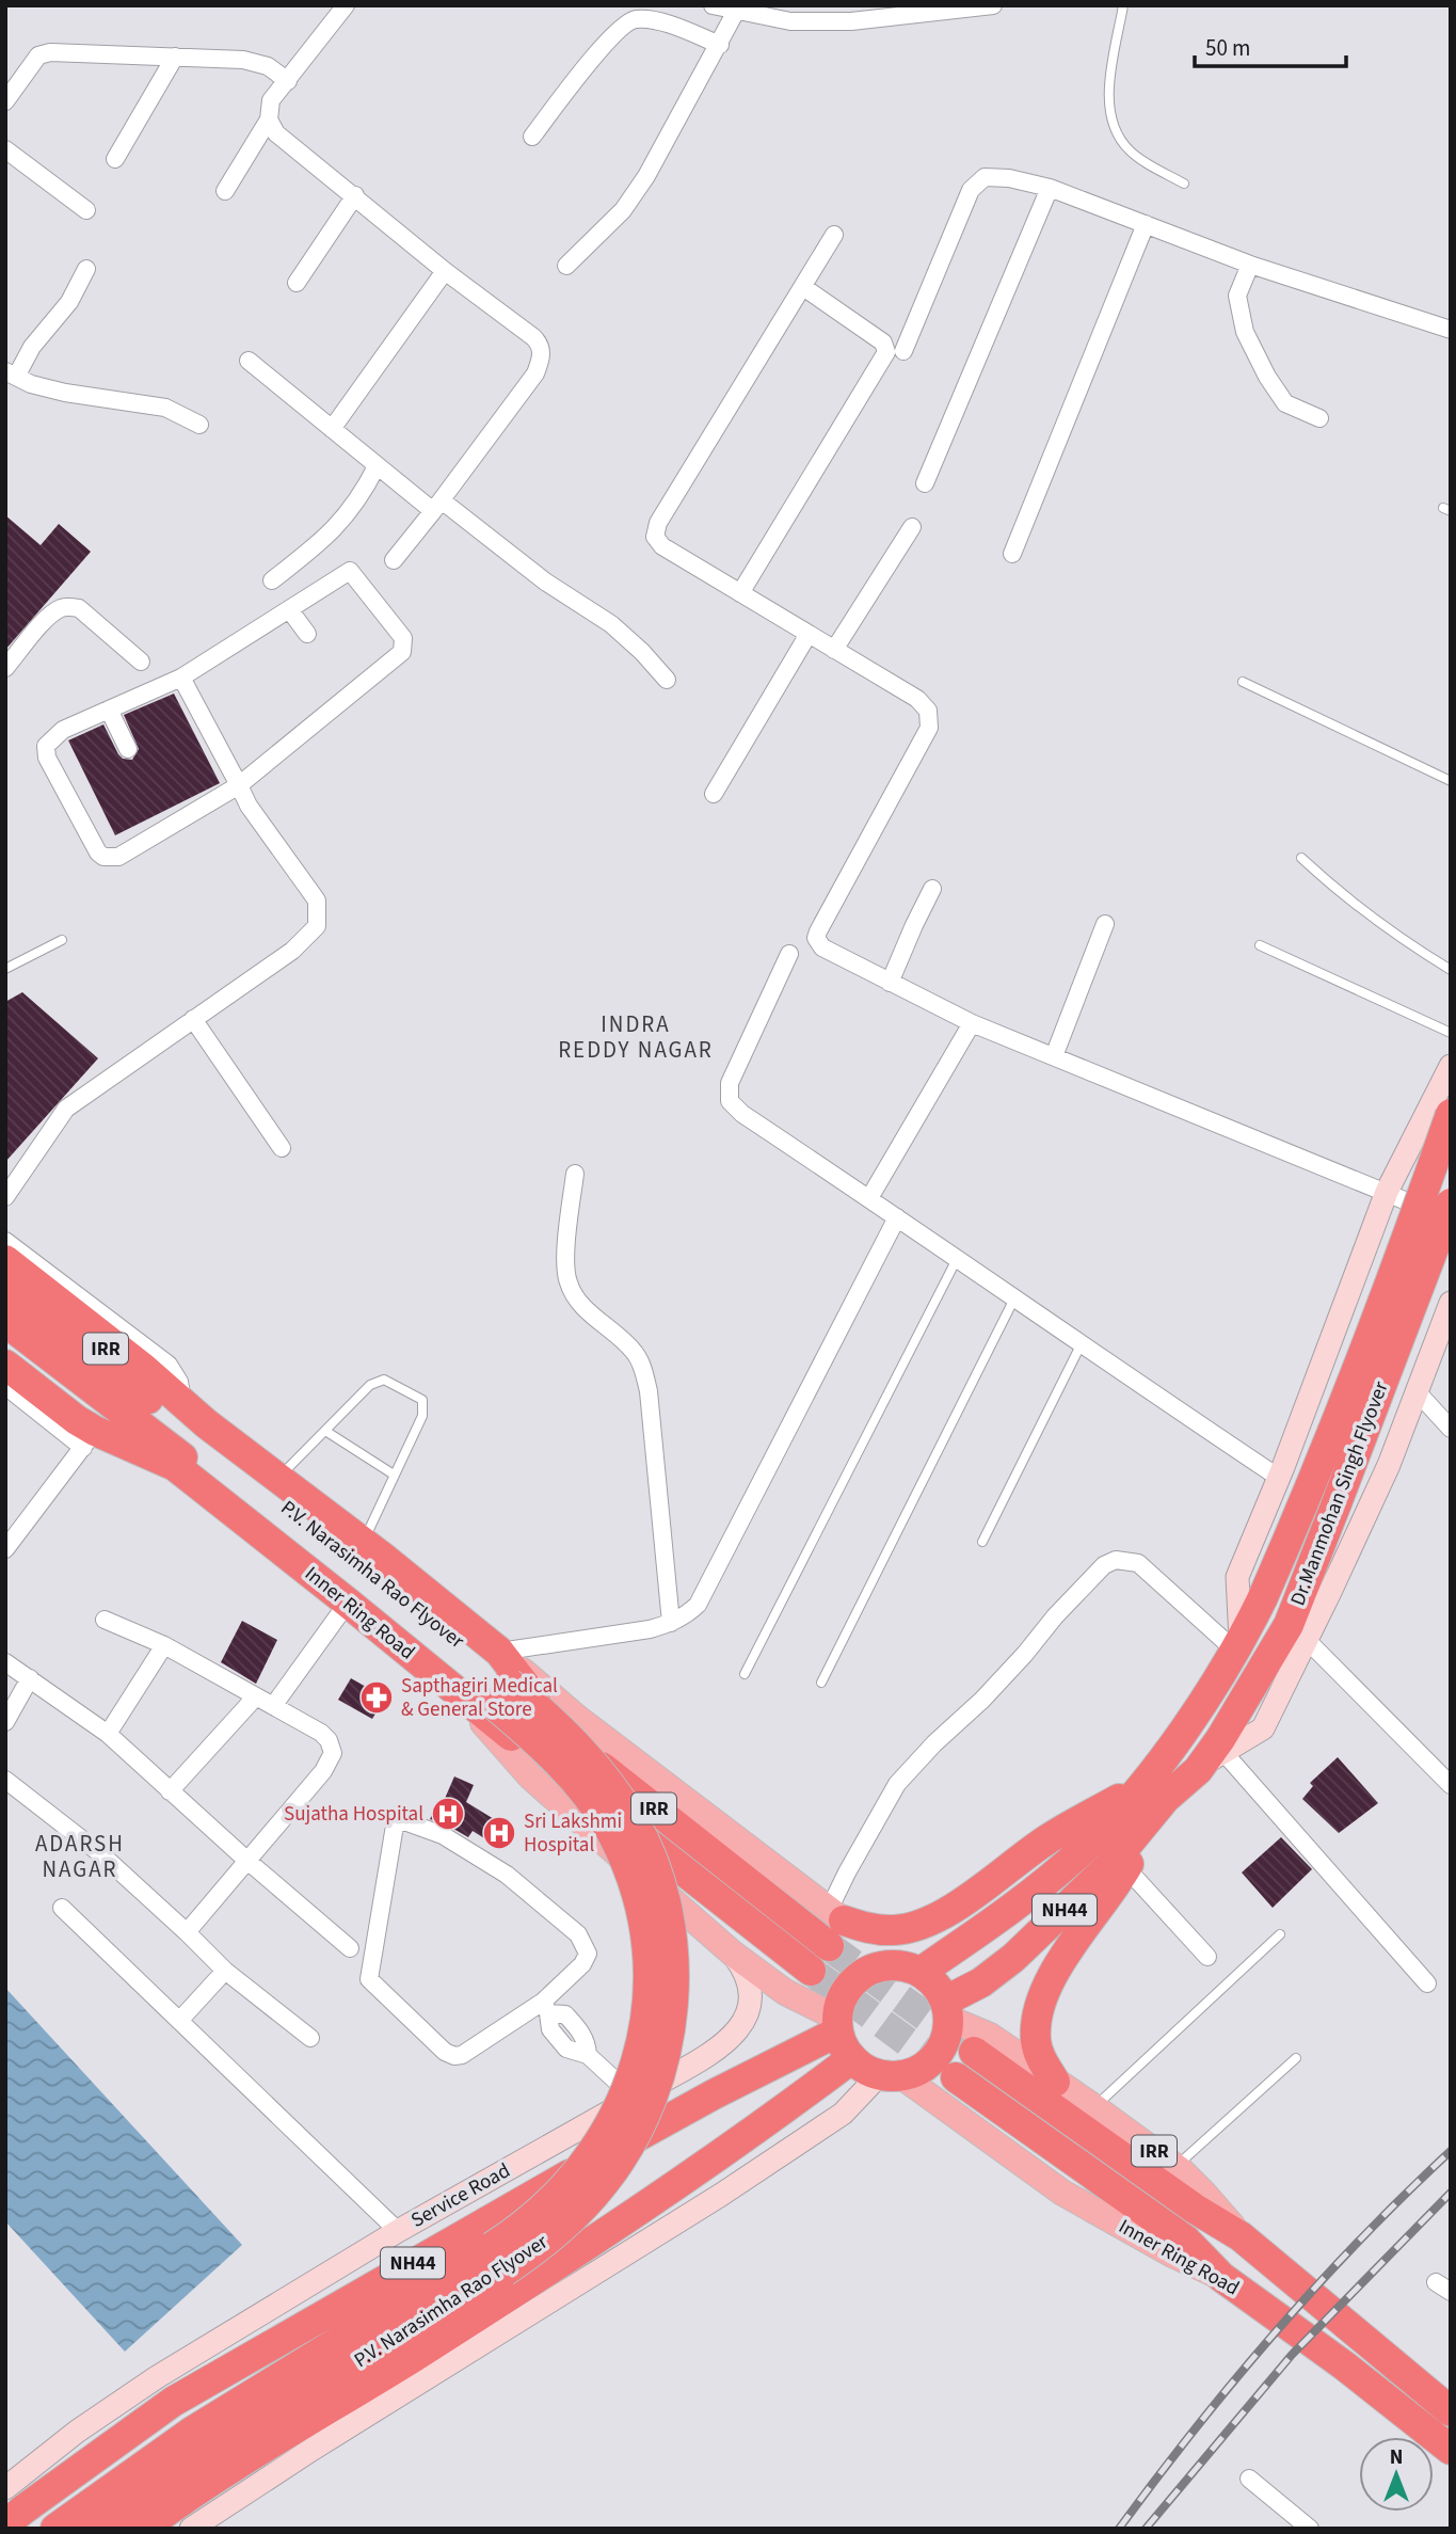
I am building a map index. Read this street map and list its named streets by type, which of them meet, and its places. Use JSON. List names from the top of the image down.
{
  "streets": {
    "highway": [
      "IRR",
      "Dr.Manmohan Singh Flyover",
      "P.V. Narasimha Rao Flyover",
      "Inner Ring Road",
      "NH44"
    ],
    "street": ["Service Road"]
  },
  "crossings": [
    ["IRR", "Inner Ring Road"],
    ["IRR", "NH44"],
    ["Dr.Manmohan Singh Flyover", "NH44"],
    ["Inner Ring Road", "NH44"],
    ["Inner Ring Road", "Service Road"]
  ],
  "districts": ["INDRA REDDY NAGAR", "ADARSH NAGAR"],
  "places": {
    "pharmacy": ["Sapthagiri Medical & General Store"],
    "hospital": ["Sujatha Hospital", "Sri Lakshmi Hospital"]
  },
  "scale_bar": "50 m",
  "north": "top"
}
